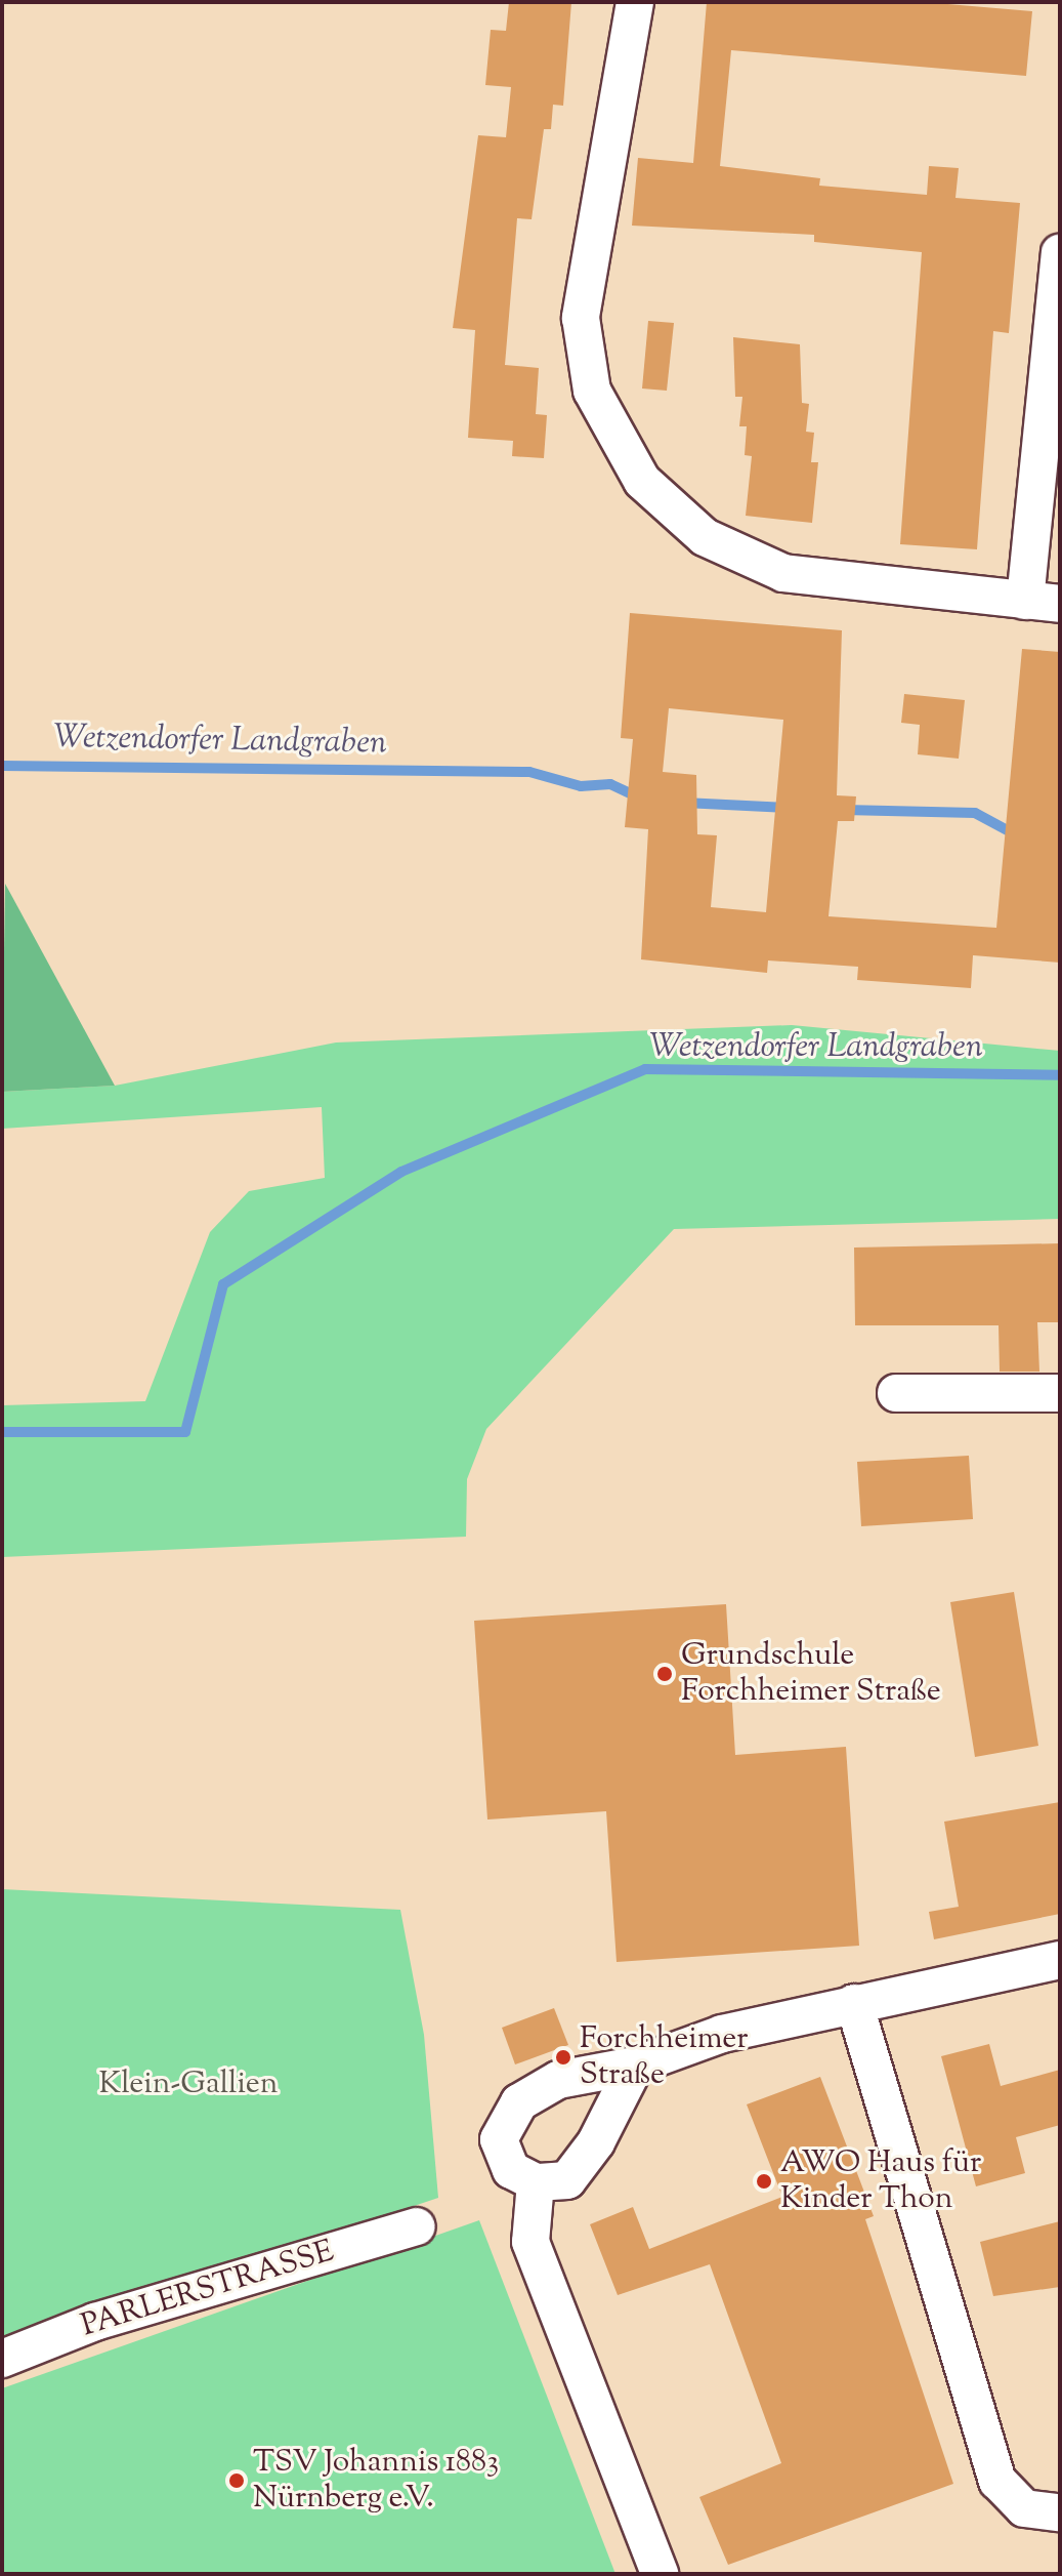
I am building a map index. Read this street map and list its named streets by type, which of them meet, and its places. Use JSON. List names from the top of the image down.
{
  "streets": {
    "street": ["PARLERSTRASSE"]
  },
  "water": ["Wetzendorfer Landgraben"],
  "parks": ["Klein-Gallien"],
  "places": [
    "Grundschule Forchheimer Straße",
    "Forchheimer Straße",
    "AWO Haus für Kinder Thon",
    "TSV Johannis 1883 Nürnberg e.V."
  ]
}
